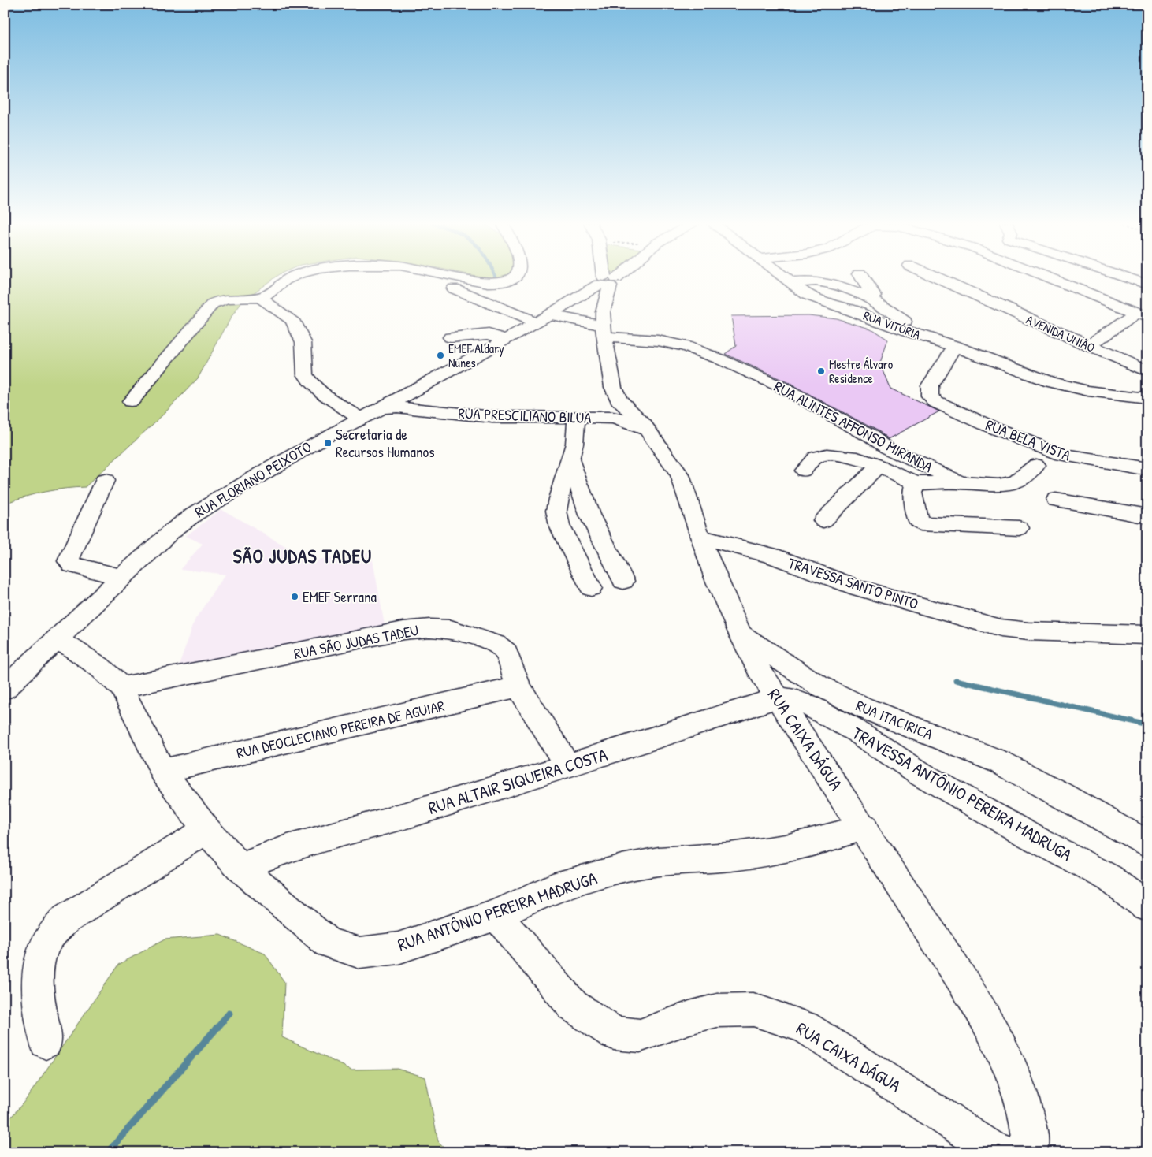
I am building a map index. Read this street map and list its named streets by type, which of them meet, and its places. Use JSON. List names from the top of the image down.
{
  "streets": {
    "street": [
      "RUA VITÓRIA",
      "AVENIDA UNIÃO",
      "RUA PRESCILIANO BILUA",
      "RUA ALINTES AFFONSO MIRANDA",
      "RUA BELA VISTA",
      "RUA FLORIANO PEIXOTO",
      "TRAVESSA SANTO PINTO",
      "RUA SÃO JUDAS TADEU",
      "RUA ITACIRICA",
      "RUA DEOCLECIANO PEREIRA DE AGUIAR",
      "RUA CAIXA DÁGUA",
      "RUA ALTAIR SIQUEIRA COSTA",
      "TRAVESSA ANTÔNIO PEREIRA MADRUGA",
      "RUA ANTÔNIO PEREIRA MADRUGA"
    ]
  },
  "crossings": [
    ["RUA VITÓRIA", "RUA BELA VISTA"],
    ["RUA PRESCILIANO BILUA", "RUA FLORIANO PEIXOTO"],
    ["RUA FLORIANO PEIXOTO", "RUA ANTÔNIO PEREIRA MADRUGA"],
    ["RUA SÃO JUDAS TADEU", "RUA DEOCLECIANO PEREIRA DE AGUIAR"],
    ["RUA SÃO JUDAS TADEU", "RUA ALTAIR SIQUEIRA COSTA"],
    ["RUA SÃO JUDAS TADEU", "RUA ANTÔNIO PEREIRA MADRUGA"],
    ["RUA ITACIRICA", "RUA CAIXA DÁGUA"],
    ["RUA DEOCLECIANO PEREIRA DE AGUIAR", "RUA ANTÔNIO PEREIRA MADRUGA"],
    ["RUA CAIXA DÁGUA", "RUA ALTAIR SIQUEIRA COSTA"],
    ["RUA CAIXA DÁGUA", "TRAVESSA ANTÔNIO PEREIRA MADRUGA"],
    ["RUA CAIXA DÁGUA", "RUA ANTÔNIO PEREIRA MADRUGA"],
    ["RUA ALTAIR SIQUEIRA COSTA", "TRAVESSA ANTÔNIO PEREIRA MADRUGA"],
    ["RUA ALTAIR SIQUEIRA COSTA", "RUA ANTÔNIO PEREIRA MADRUGA"]
  ],
  "districts": ["SÃO JUDAS TADEU"],
  "places": {
    "other": ["EMEF Aldary Nunes", "Mestre Álvaro Residence", "EMEF Serrana"],
    "transit": ["Secretaria de Recursos Humanos"]
  }
}
